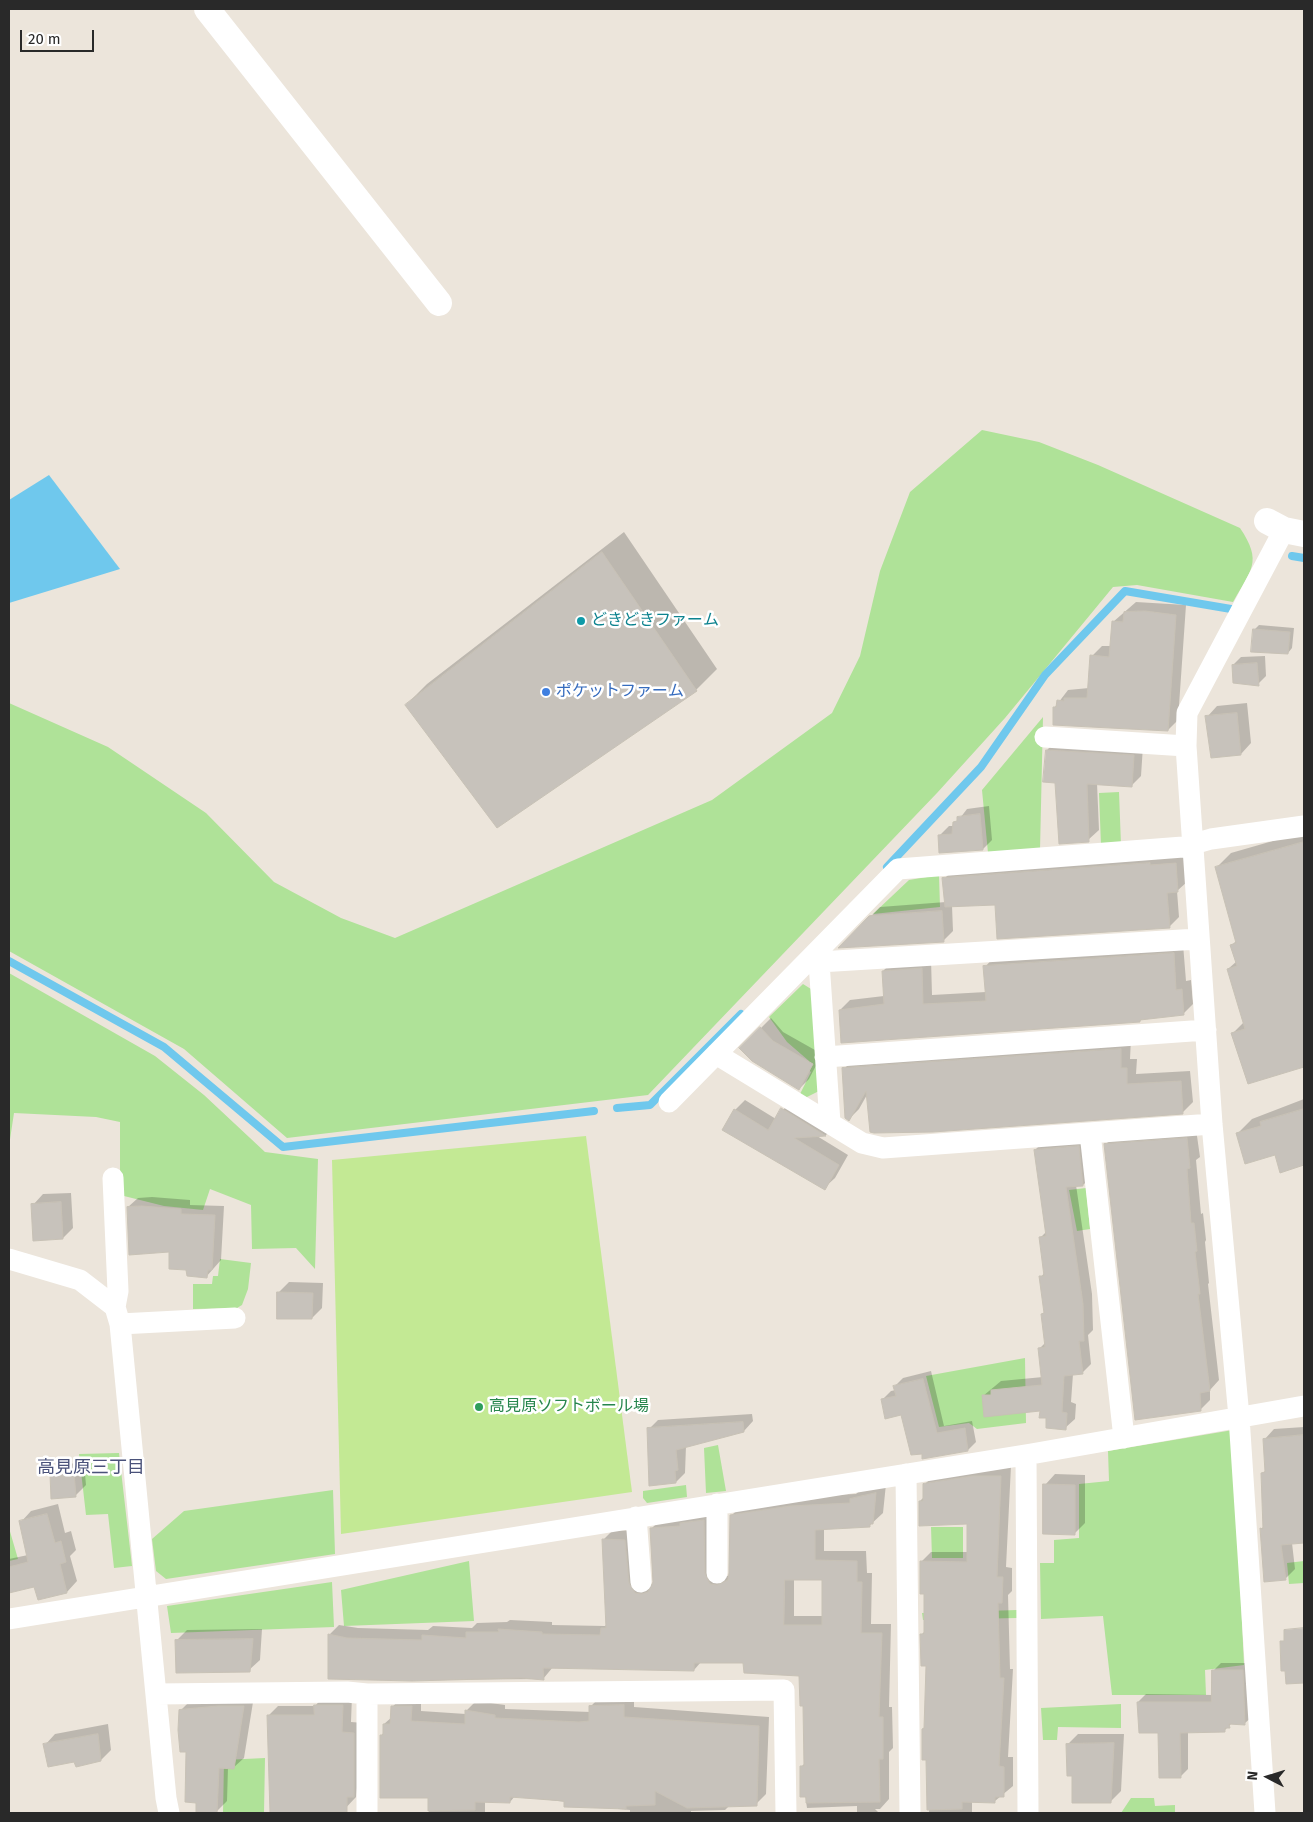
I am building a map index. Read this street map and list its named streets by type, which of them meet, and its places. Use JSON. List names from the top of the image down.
{
  "districts": ["高見原三丁目"],
  "places": ["どきどきファーム", "ポケットファーム", "高見原ソフトボール場"],
  "scale_bar": "20 m",
  "north": "left"
}
